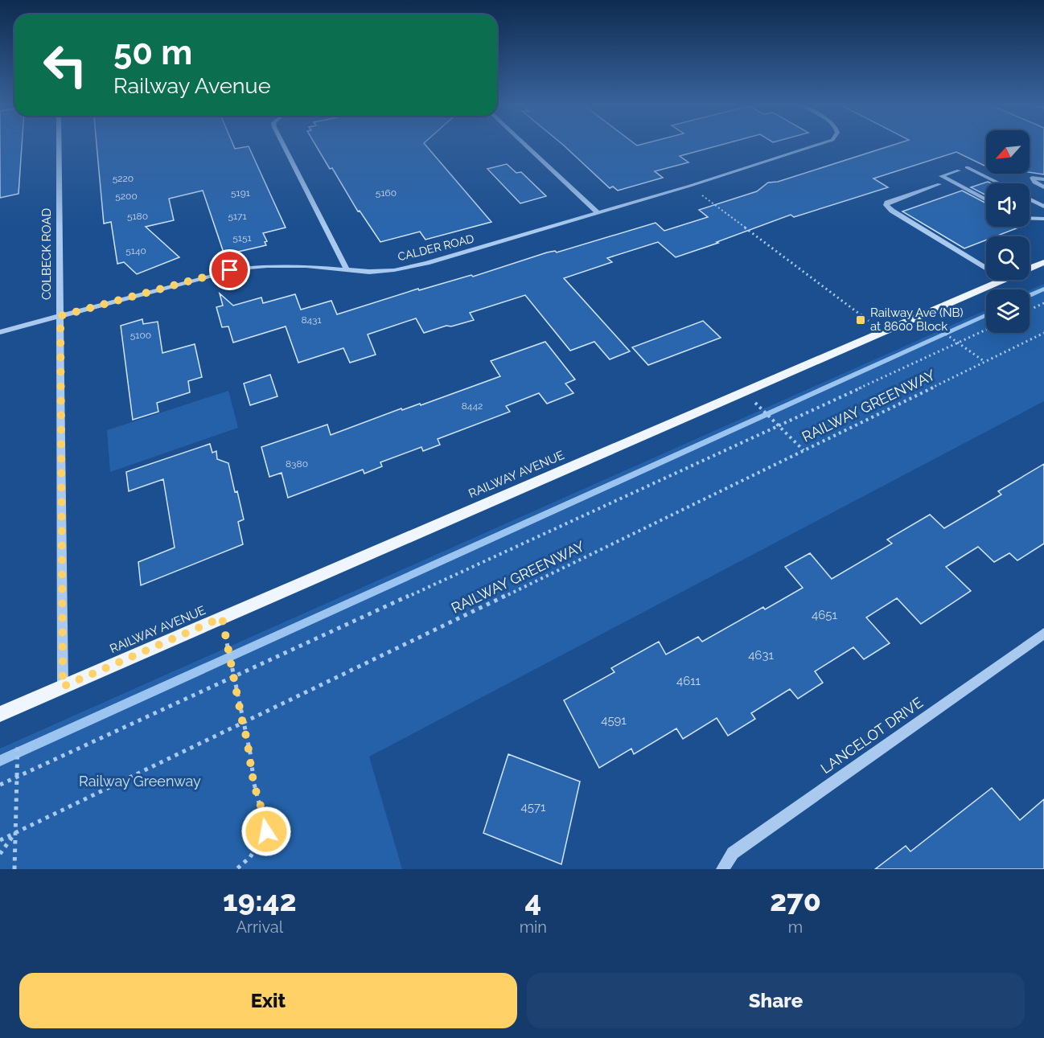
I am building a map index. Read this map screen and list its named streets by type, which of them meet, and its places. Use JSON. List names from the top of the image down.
{
  "streets": {
    "main road": ["RAILWAY AVENUE"],
    "street": ["CALDER ROAD", "COLBECK ROAD", "LANCELOT DRIVE"],
    "path": ["RAILWAY GREENWAY"]
  },
  "crossings": [
    ["CALDER ROAD", "COLBECK ROAD"],
    ["COLBECK ROAD", "RAILWAY AVENUE"]
  ],
  "parks": ["Railway Greenway"],
  "places": {
    "transit": ["Railway Ave (NB) at 8600 Block"]
  },
  "house_numbers": [
    "5220",
    "5191",
    "5160",
    "5200",
    "5180",
    "5171",
    "5151",
    "5140",
    "8431",
    "5100",
    "8442",
    "8380",
    "4651",
    "4631",
    "4611",
    "4591",
    "4571"
  ],
  "north": "bottom left",
  "page": {
    "turn": ["50 m", "Railway Avenue"],
    "eta": [
      "19:42",
      "Arrival",
      "4",
      "min",
      "270",
      "m"
    ],
    "buttons": ["Exit", "Share"]
  }
}
